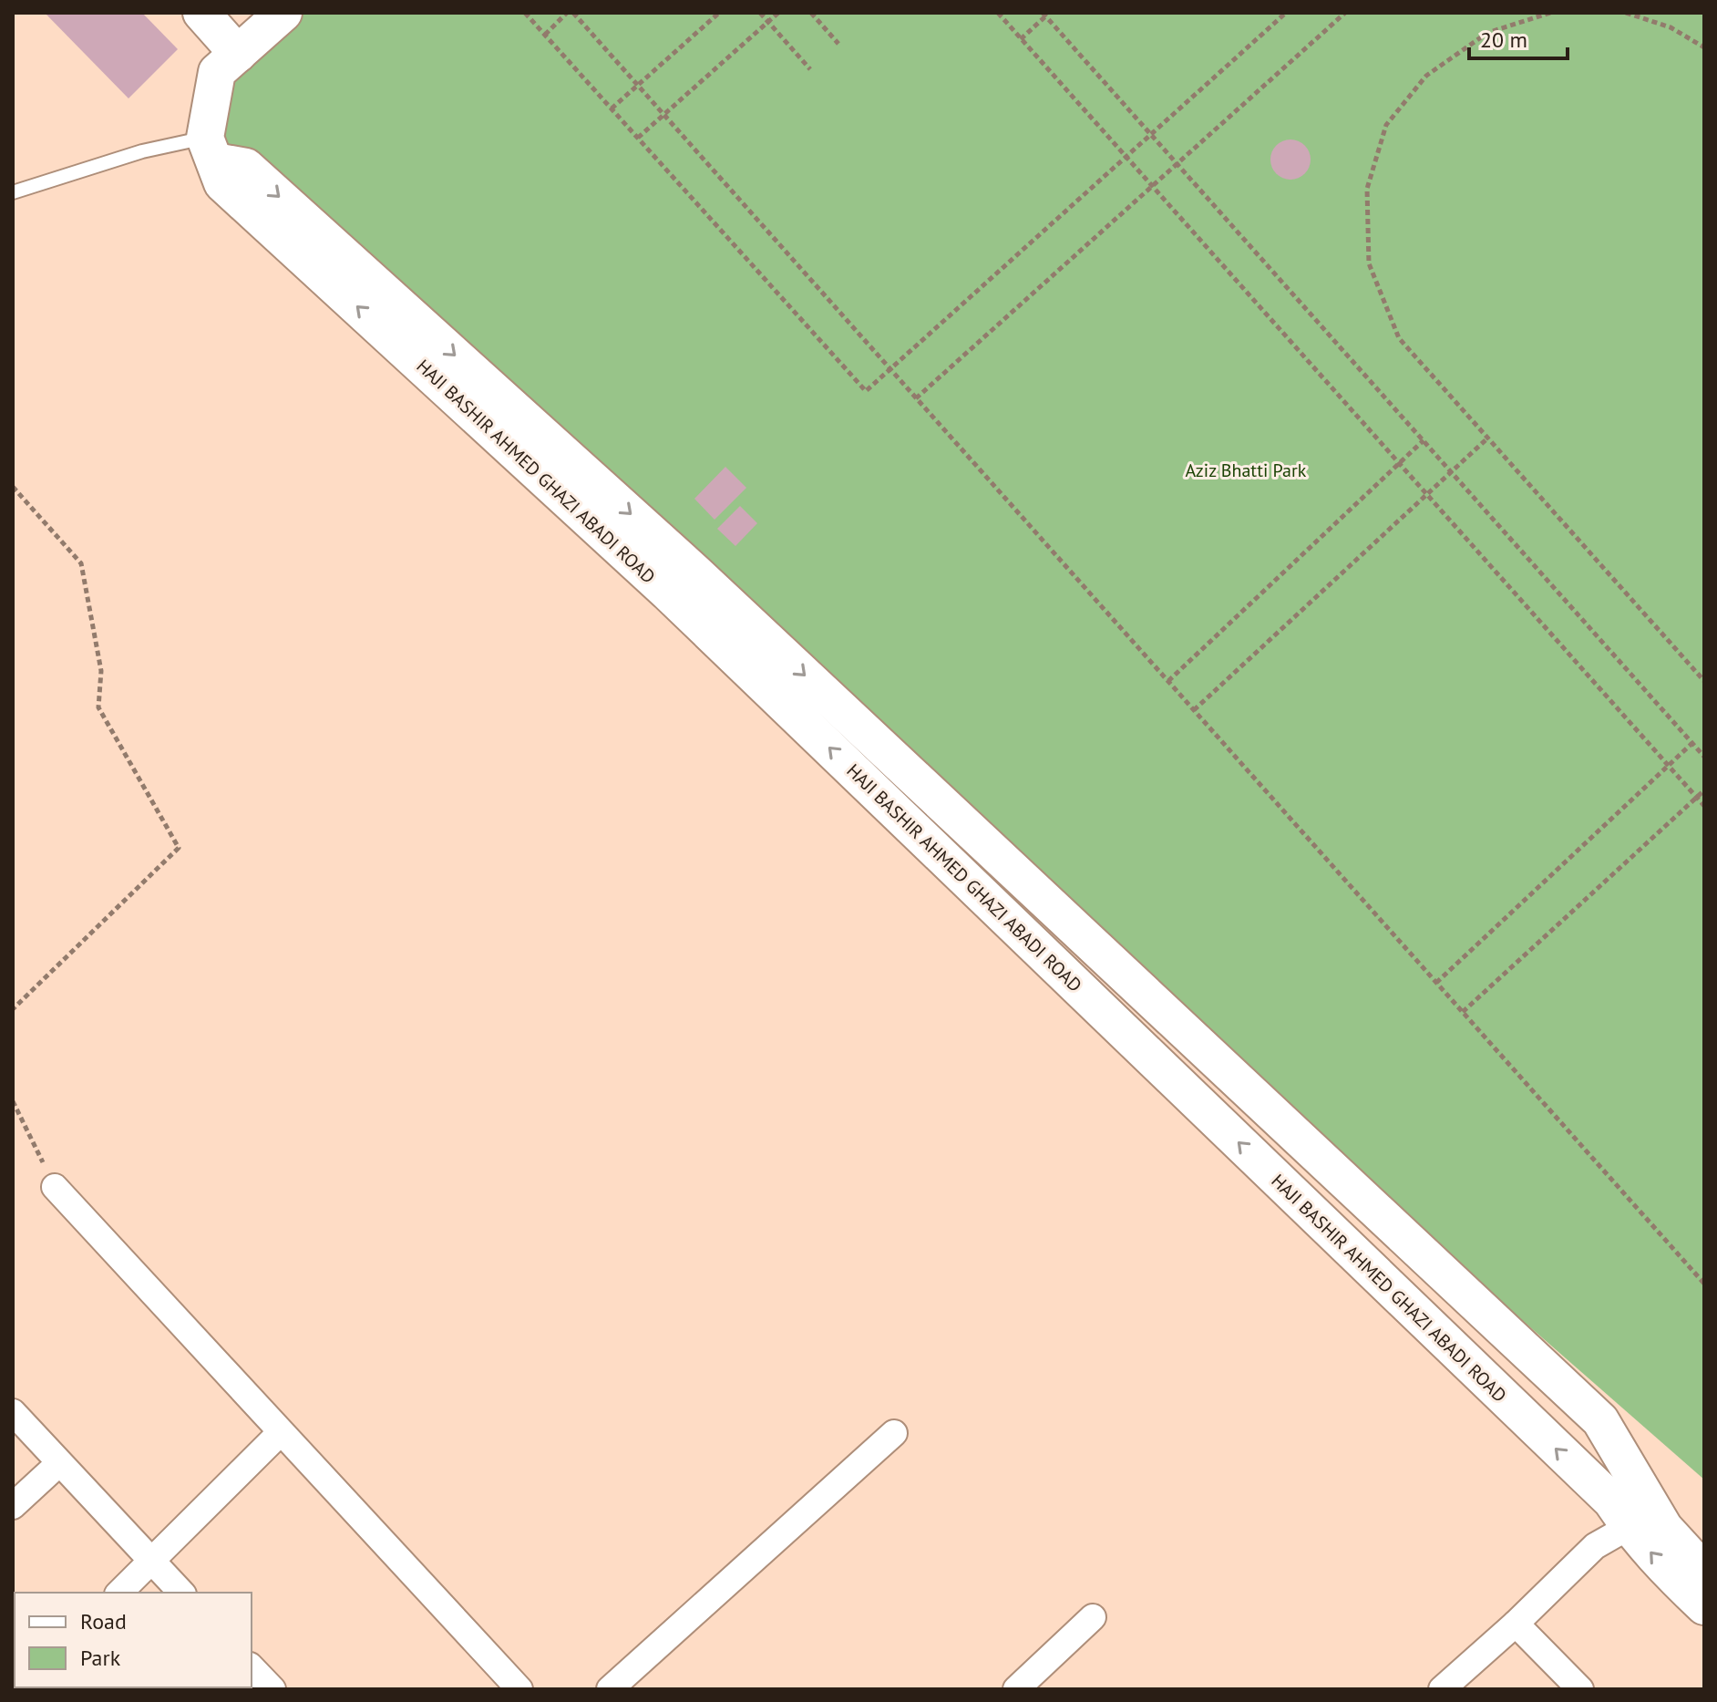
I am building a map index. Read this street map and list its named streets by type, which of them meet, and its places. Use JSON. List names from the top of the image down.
{
  "streets": {
    "street": ["HAJI BASHIR AHMED GHAZI ABADI ROAD"]
  },
  "parks": ["Aziz Bhatti Park"],
  "legend": ["Road", "Park"],
  "scale_bar": "20 m"
}
